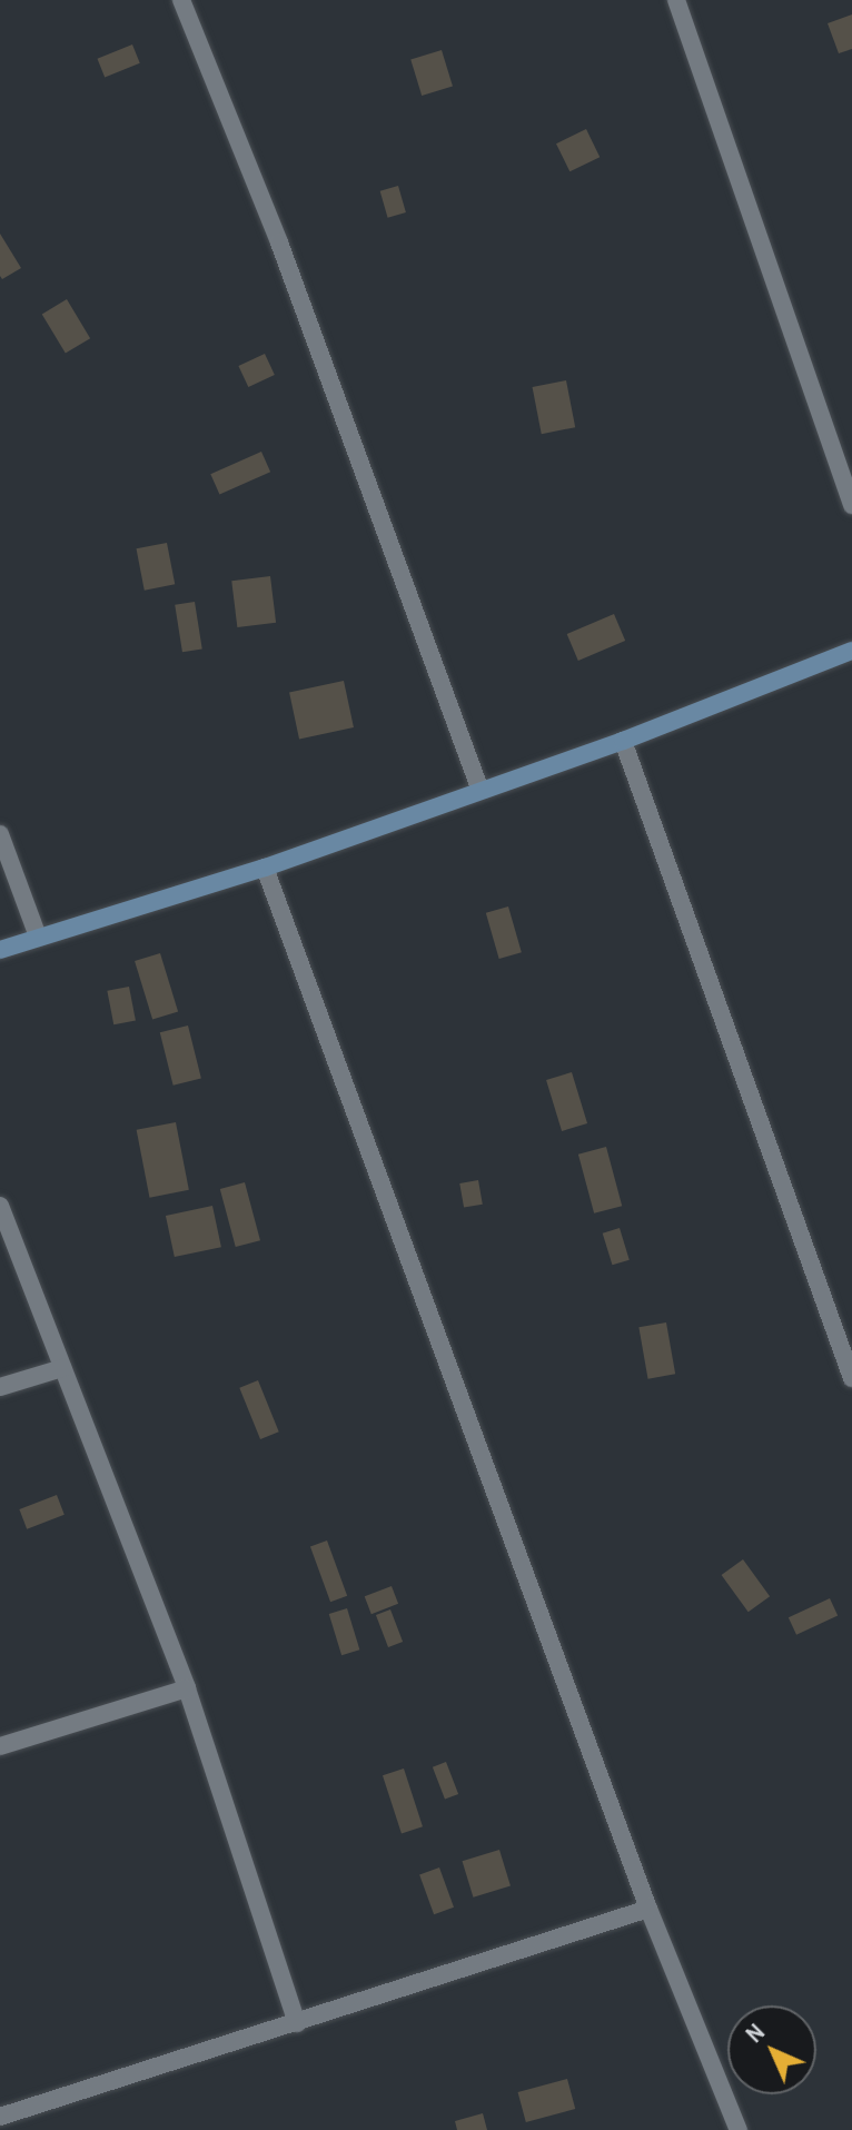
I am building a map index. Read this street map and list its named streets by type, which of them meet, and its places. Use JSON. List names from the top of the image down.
{
  "north": "top left"
}
